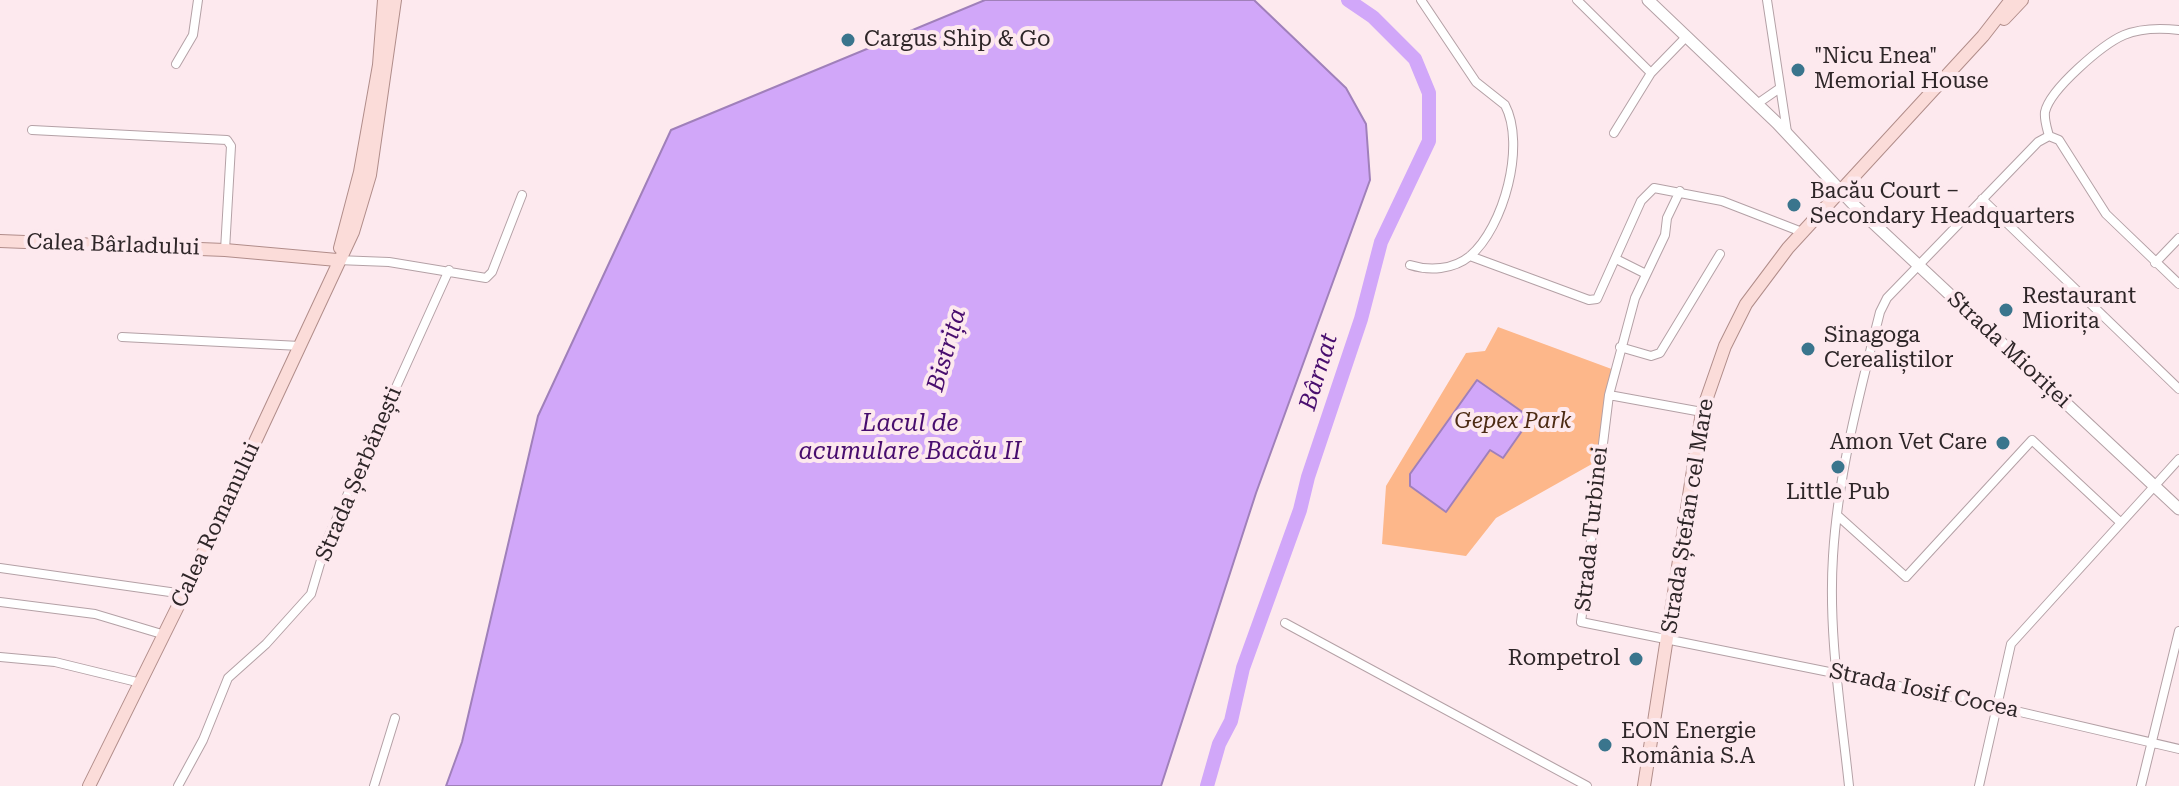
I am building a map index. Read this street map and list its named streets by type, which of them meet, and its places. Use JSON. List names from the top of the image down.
{
  "streets": {
    "main road": [
      "Calea Bârladului",
      "Strada Mioriței",
      "Strada Ștefan cel Mare",
      "Calea Romanului"
    ],
    "street": ["Strada Șerbănești", "Strada Turbinei", "Strada Iosif Cocea"]
  },
  "crossings": [
    ["Calea Bârladului", "Calea Romanului"],
    ["Strada Mioriței", "Strada Ștefan cel Mare"],
    ["Strada Ștefan cel Mare", "Strada Turbinei"],
    ["Strada Ștefan cel Mare", "Strada Iosif Cocea"],
    ["Strada Turbinei", "Strada Iosif Cocea"]
  ],
  "water": ["Bistrița", "Bârnat", "Lacul de acumulare Bacău II"],
  "parks": ["Gepex Park"],
  "places": [
    "Cargus Ship & Go",
    "\"Nicu Enea\" Memorial House",
    "Bacău Court – Secondary Headquarters",
    "Restaurant Miorița",
    "Sinagoga Cerealiștilor",
    "Amon Vet Care",
    "Little Pub",
    "Rompetrol",
    "EON Energie România S.A"
  ]
}
